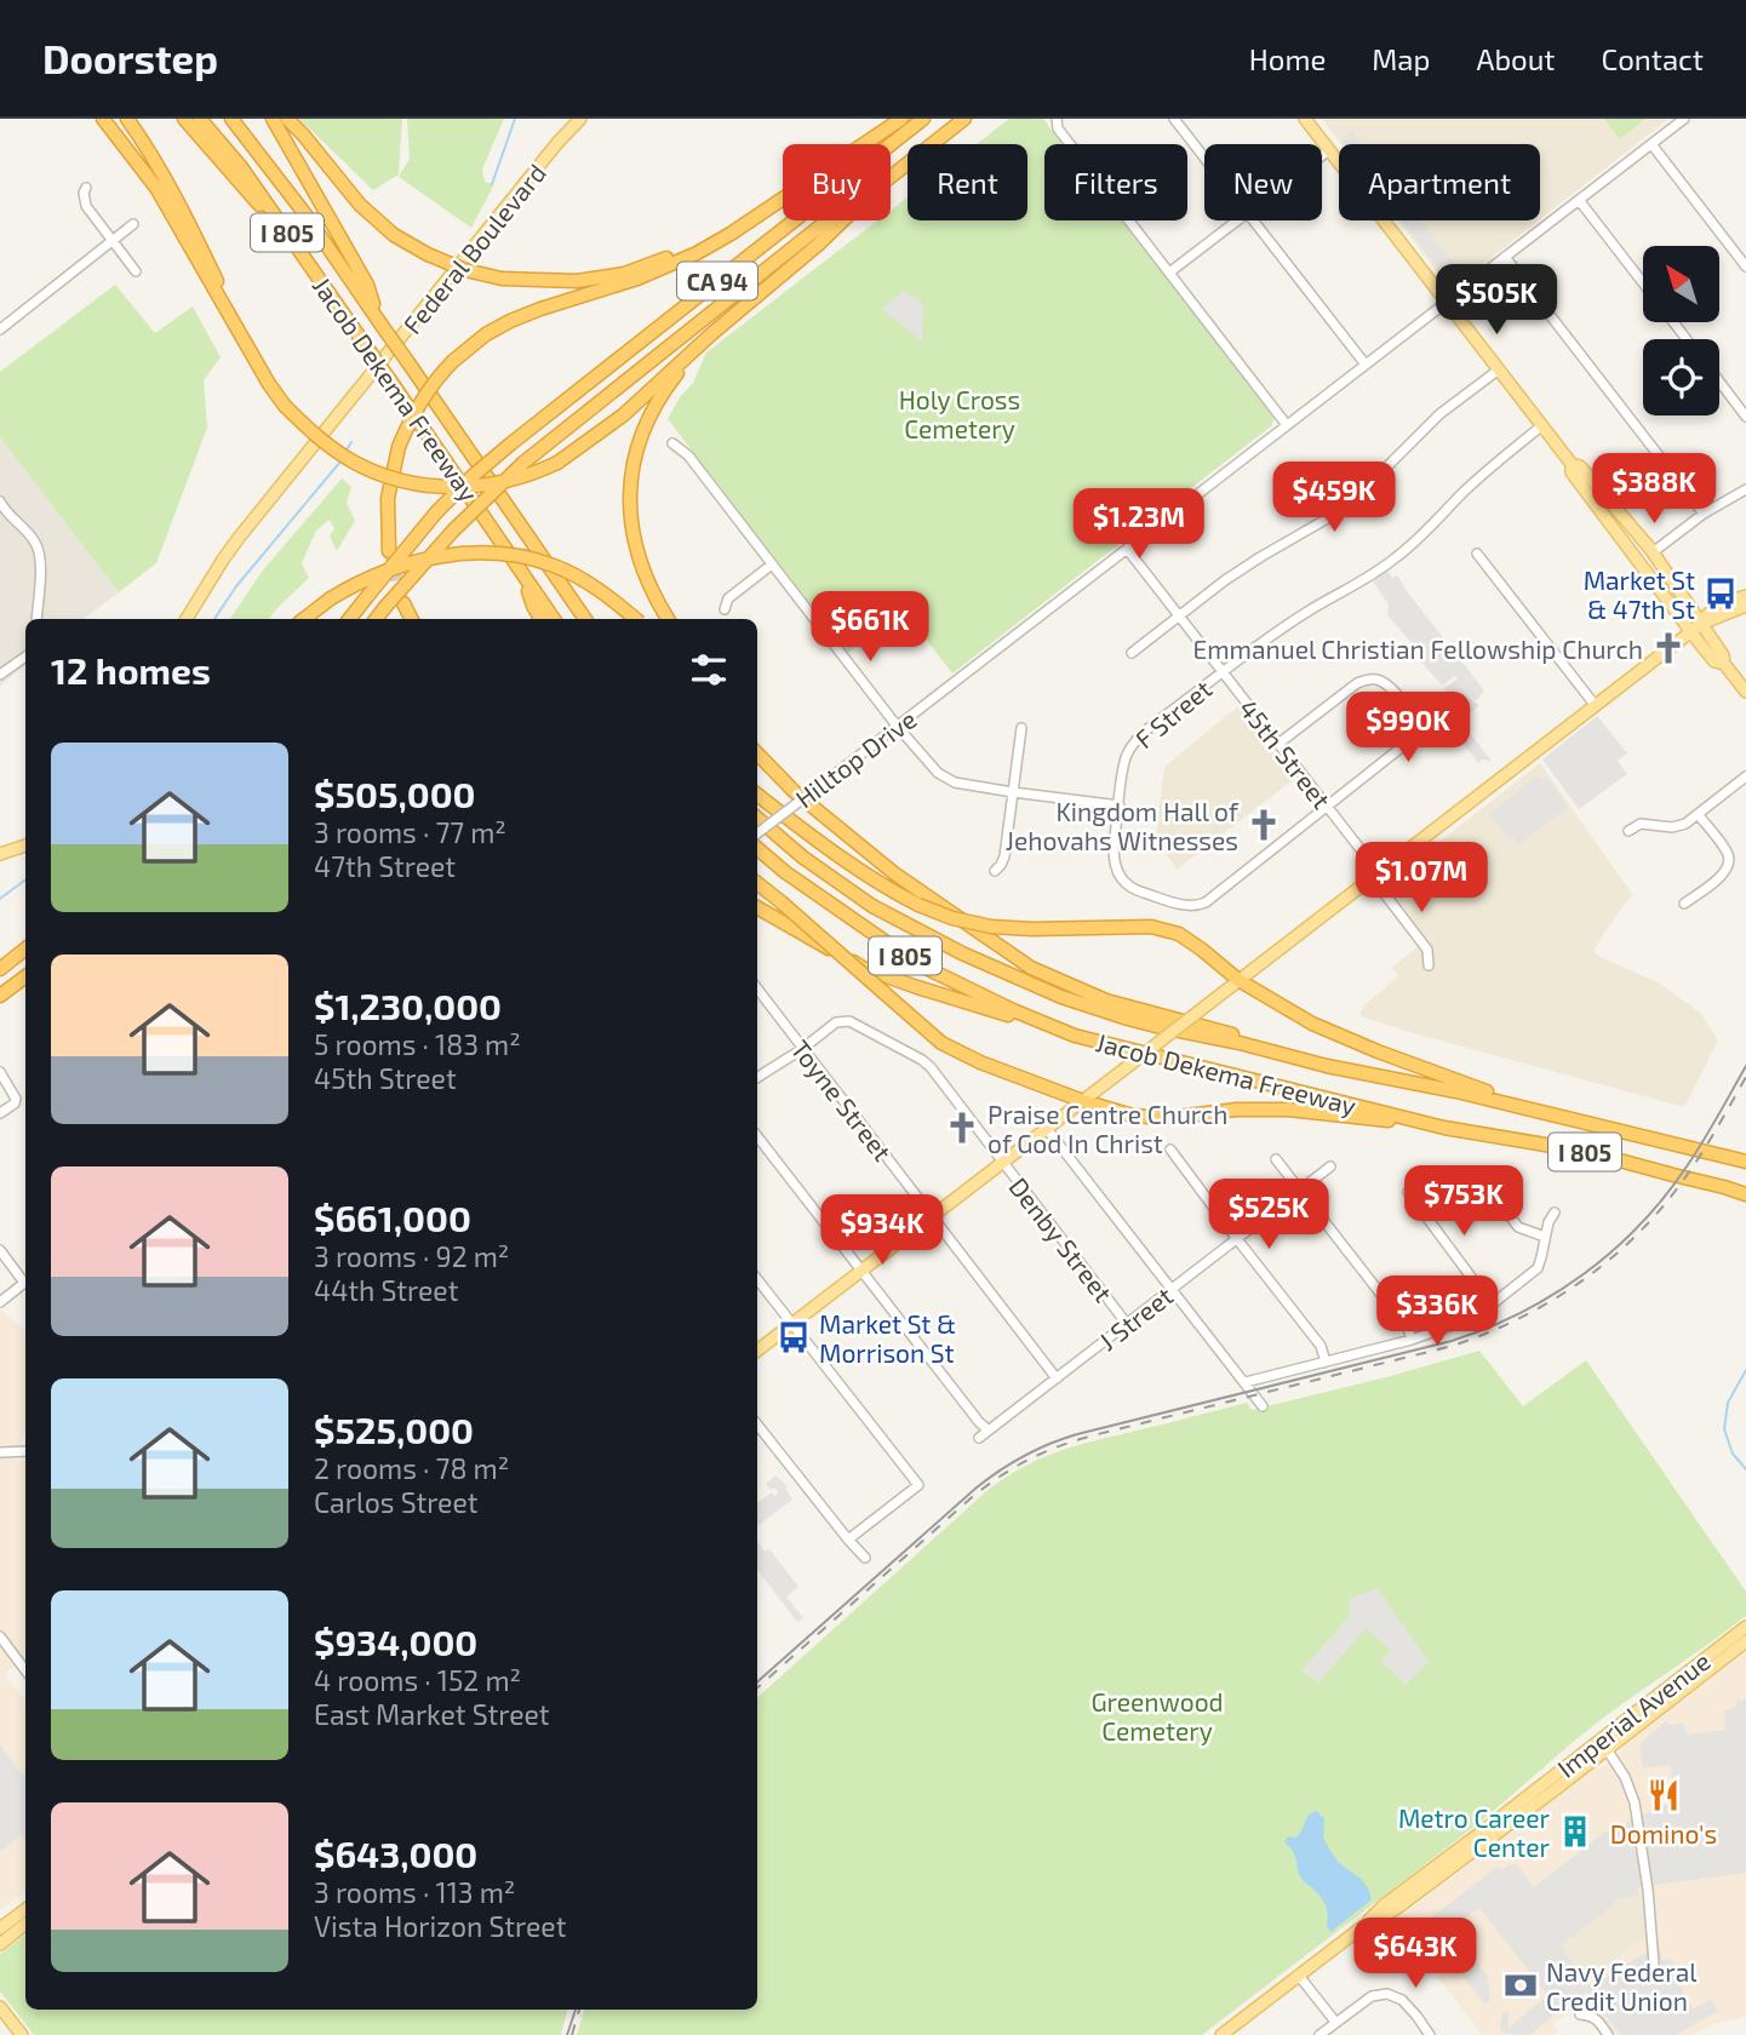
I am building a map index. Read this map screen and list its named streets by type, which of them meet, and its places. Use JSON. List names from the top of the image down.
{
  "streets": {
    "highway": ["I 805", "CA 94", "Jacob Dekema Freeway"],
    "main road": ["Federal Boulevard", "Imperial Avenue"],
    "street": [
      "F Street",
      "45th Street",
      "Hilltop Drive",
      "Toyne Street",
      "Denby Street",
      "J Street"
    ]
  },
  "crossings": [
    ["F Street", "45th Street"],
    ["45th Street", "Hilltop Drive"],
    ["Toyne Street", "Denby Street"],
    ["Toyne Street", "J Street"],
    ["Denby Street", "J Street"]
  ],
  "parks": ["Holy Cross Cemetery", "Greenwood Cemetery"],
  "places": {
    "bus stop": ["Market St & 47th St", "Market St & Morrison St"],
    "church": ["Emmanuel Christian Fellowship Church", "Kingdom Hall of Jehovahs Witnesses", "Praise Centre Church of God In Christ"],
    "restaurant": ["Domino's"],
    "building": ["Metro Career Center"],
    "bank": ["Navy Federal Credit Union"]
  },
  "north": "top left",
  "page": {
    "header": "Doorstep",
    "nav": [
      "Home",
      "Map",
      "About",
      "Contact"
    ],
    "chip": [
      "Buy",
      "Rent",
      "Filters",
      "New",
      "Apartment"
    ],
    "price": [
      "$505K",
      "$388K",
      "$459K",
      "$1.23M",
      "$661K",
      "$990K",
      "$1.07M",
      "$753K",
      "$525K",
      "$934K",
      "$336K",
      "$643K"
    ],
    "heading": "12 homes",
    "list": [
      {
        "name": "$505,000",
        "note": "3 rooms · 77 m² · 47th Street"
      },
      {
        "name": "$1,230,000",
        "note": "5 rooms · 183 m² · 45th Street"
      },
      {
        "name": "$661,000",
        "note": "3 rooms · 92 m² · 44th Street"
      },
      {
        "name": "$525,000",
        "note": "2 rooms · 78 m² · Carlos Street"
      },
      {
        "name": "$934,000",
        "note": "4 rooms · 152 m² · East Market Street"
      },
      {
        "name": "$643,000",
        "note": "3 rooms · 113 m² · Vista Horizon Street"
      }
    ]
  }
}
